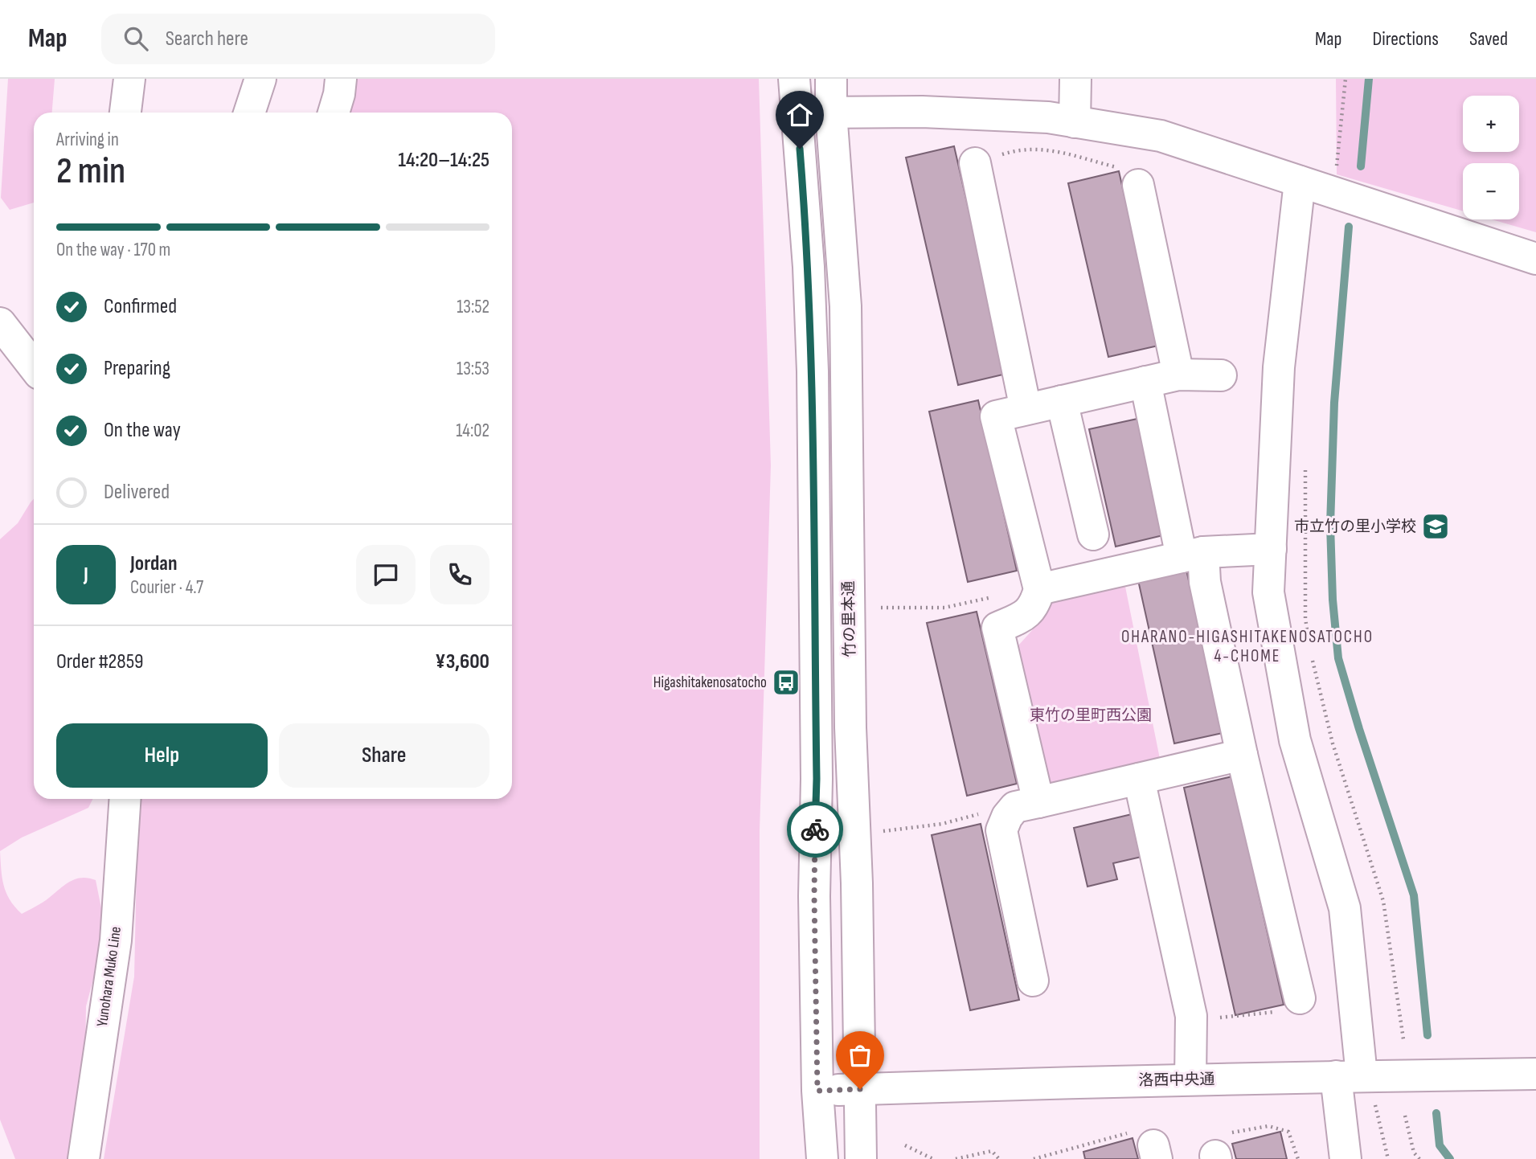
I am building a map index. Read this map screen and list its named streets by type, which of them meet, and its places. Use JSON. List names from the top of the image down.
{
  "streets": {
    "street": ["竹の里本通", "Yunohara Muko Line", "洛西中央通"]
  },
  "crossings": [
    ["竹の里本通", "洛西中央通"]
  ],
  "districts": ["OHARANO-HIGASHITAKENOSATOCHO 4-CHOME"],
  "parks": ["東竹の里町西公園"],
  "places": {
    "school or university": ["市立竹の里小学校"],
    "bus stop": ["Higashitakenosatocho"]
  },
  "page": {
    "header": "Map",
    "search": "Search here",
    "nav": ["Map", "Directions", "Saved"],
    "map_buttons": ["+", "−"],
    "heading": ["2 min", "Arriving in", "14:20–14:25"],
    "panel": [
      "Jordan",
      "Courier · 4.7",
      "Order #2859",
      "¥3,600"
    ],
    "bar": "On the way · 170 m",
    "list": [
      ["Confirmed", "13:52"],
      ["Preparing", "13:53"],
      ["On the way", "14:02"],
      "Delivered"
    ],
    "round": "J",
    "buttons": ["Help", "Share"]
  }
}
